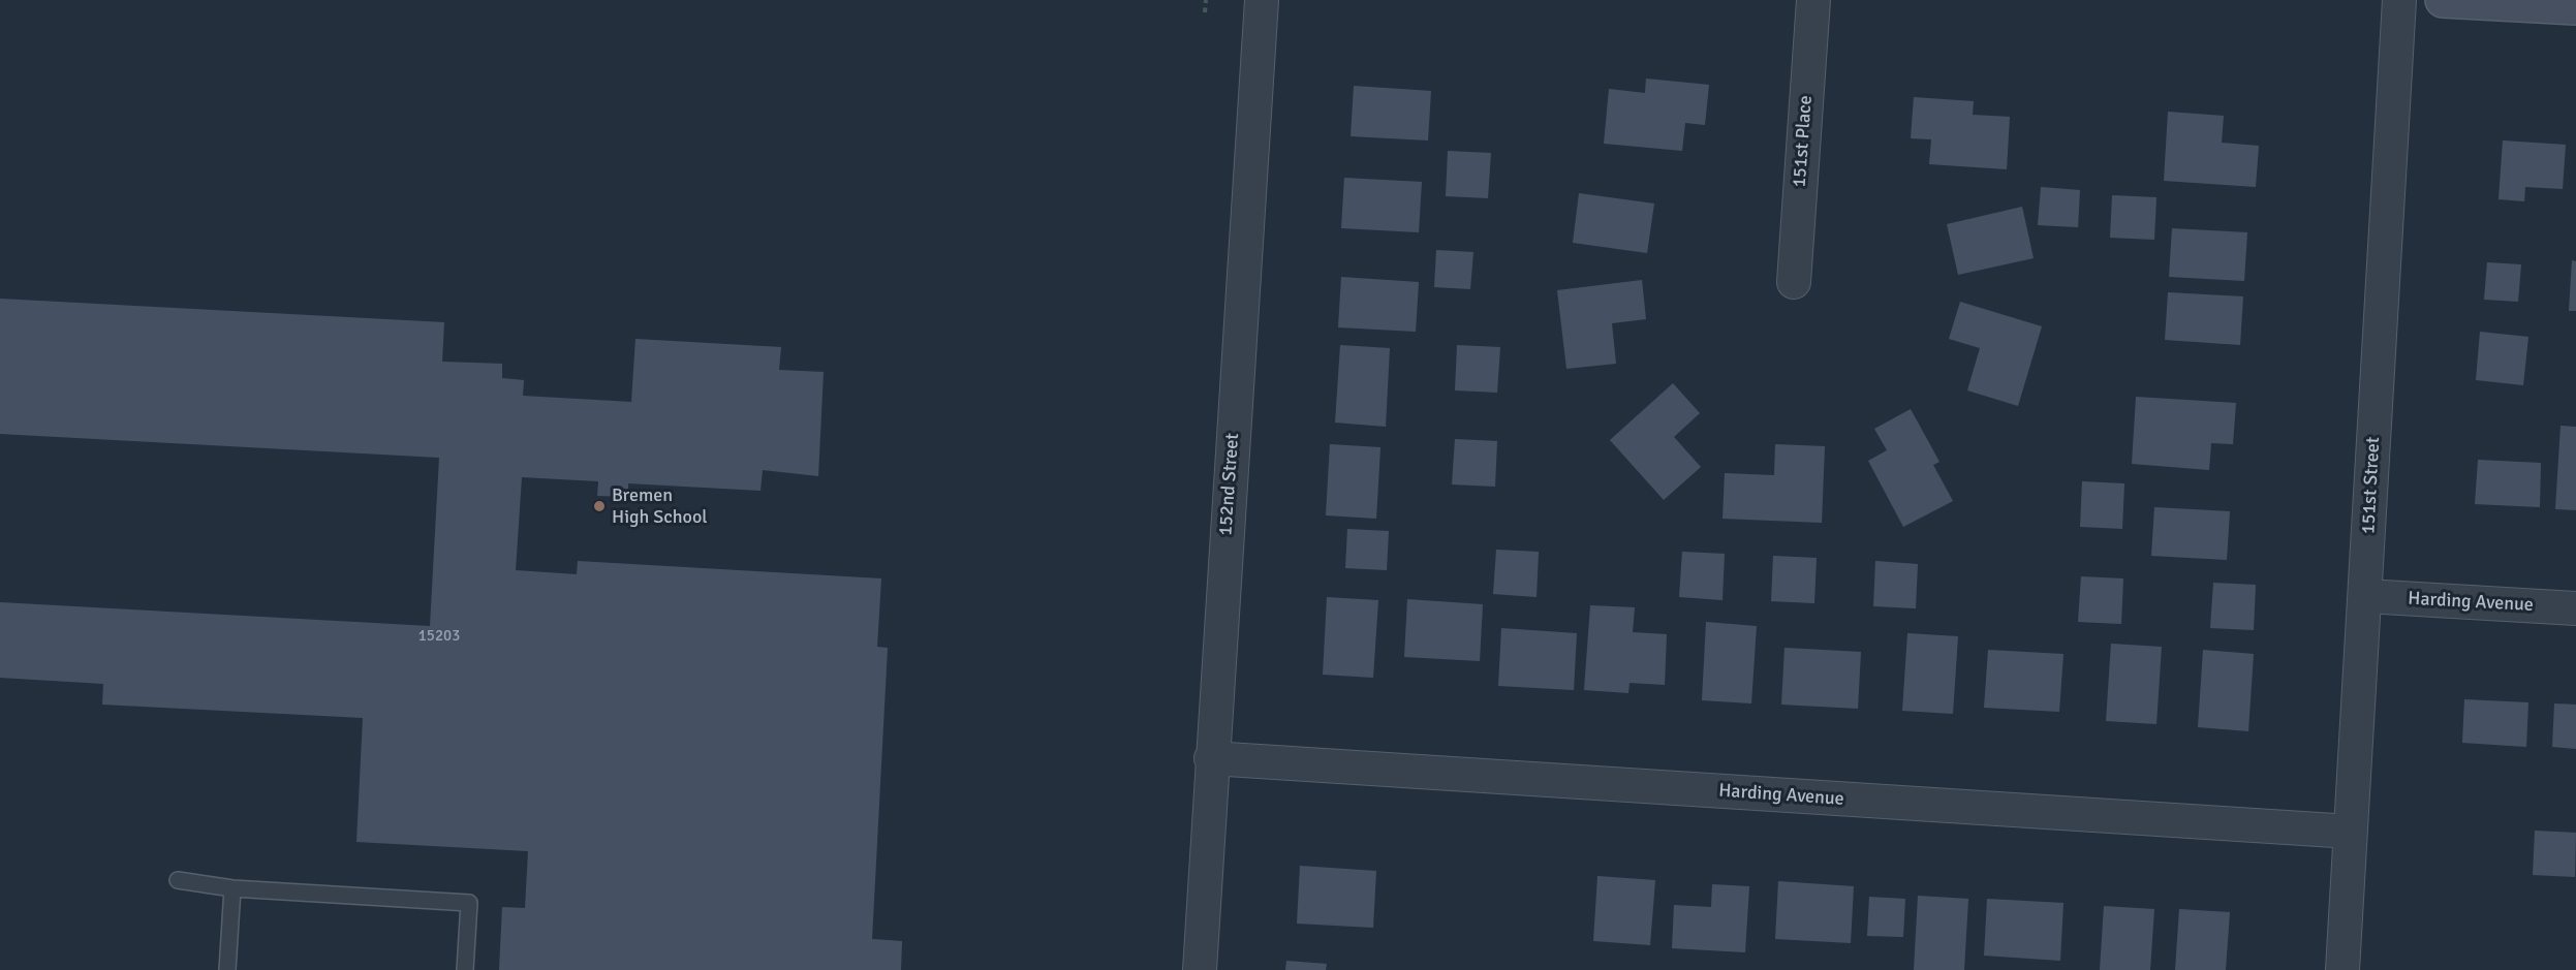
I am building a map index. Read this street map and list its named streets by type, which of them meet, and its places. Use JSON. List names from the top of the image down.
{
  "streets": {
    "street": [
      "151st Place",
      "152nd Street",
      "151st Street",
      "Harding Avenue"
    ]
  },
  "crossings": [
    ["152nd Street", "Harding Avenue"],
    ["151st Street", "Harding Avenue"]
  ],
  "places": ["Bremen High School"],
  "house_numbers": ["15203"]
}
